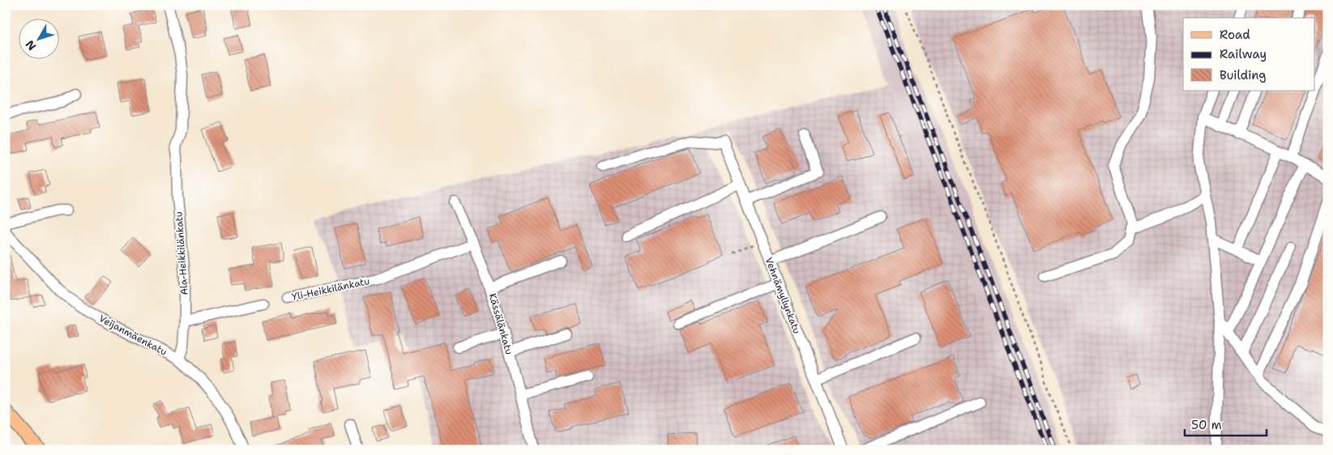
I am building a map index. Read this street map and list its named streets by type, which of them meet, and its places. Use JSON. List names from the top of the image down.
{
  "streets": {
    "street": [
      "Ala-Heikkilänkatu",
      "Yli-Heikkilänkatu",
      "Vehnämyllynkatu",
      "Kässälänkatu",
      "Veijanmäenkatu"
    ]
  },
  "crossings": [
    ["Ala-Heikkilänkatu", "Veijanmäenkatu"],
    ["Yli-Heikkilänkatu", "Kässälänkatu"]
  ],
  "legend": ["Road", "Railway", "Building"],
  "scale_bar": "50 m",
  "north": "bottom left"
}
